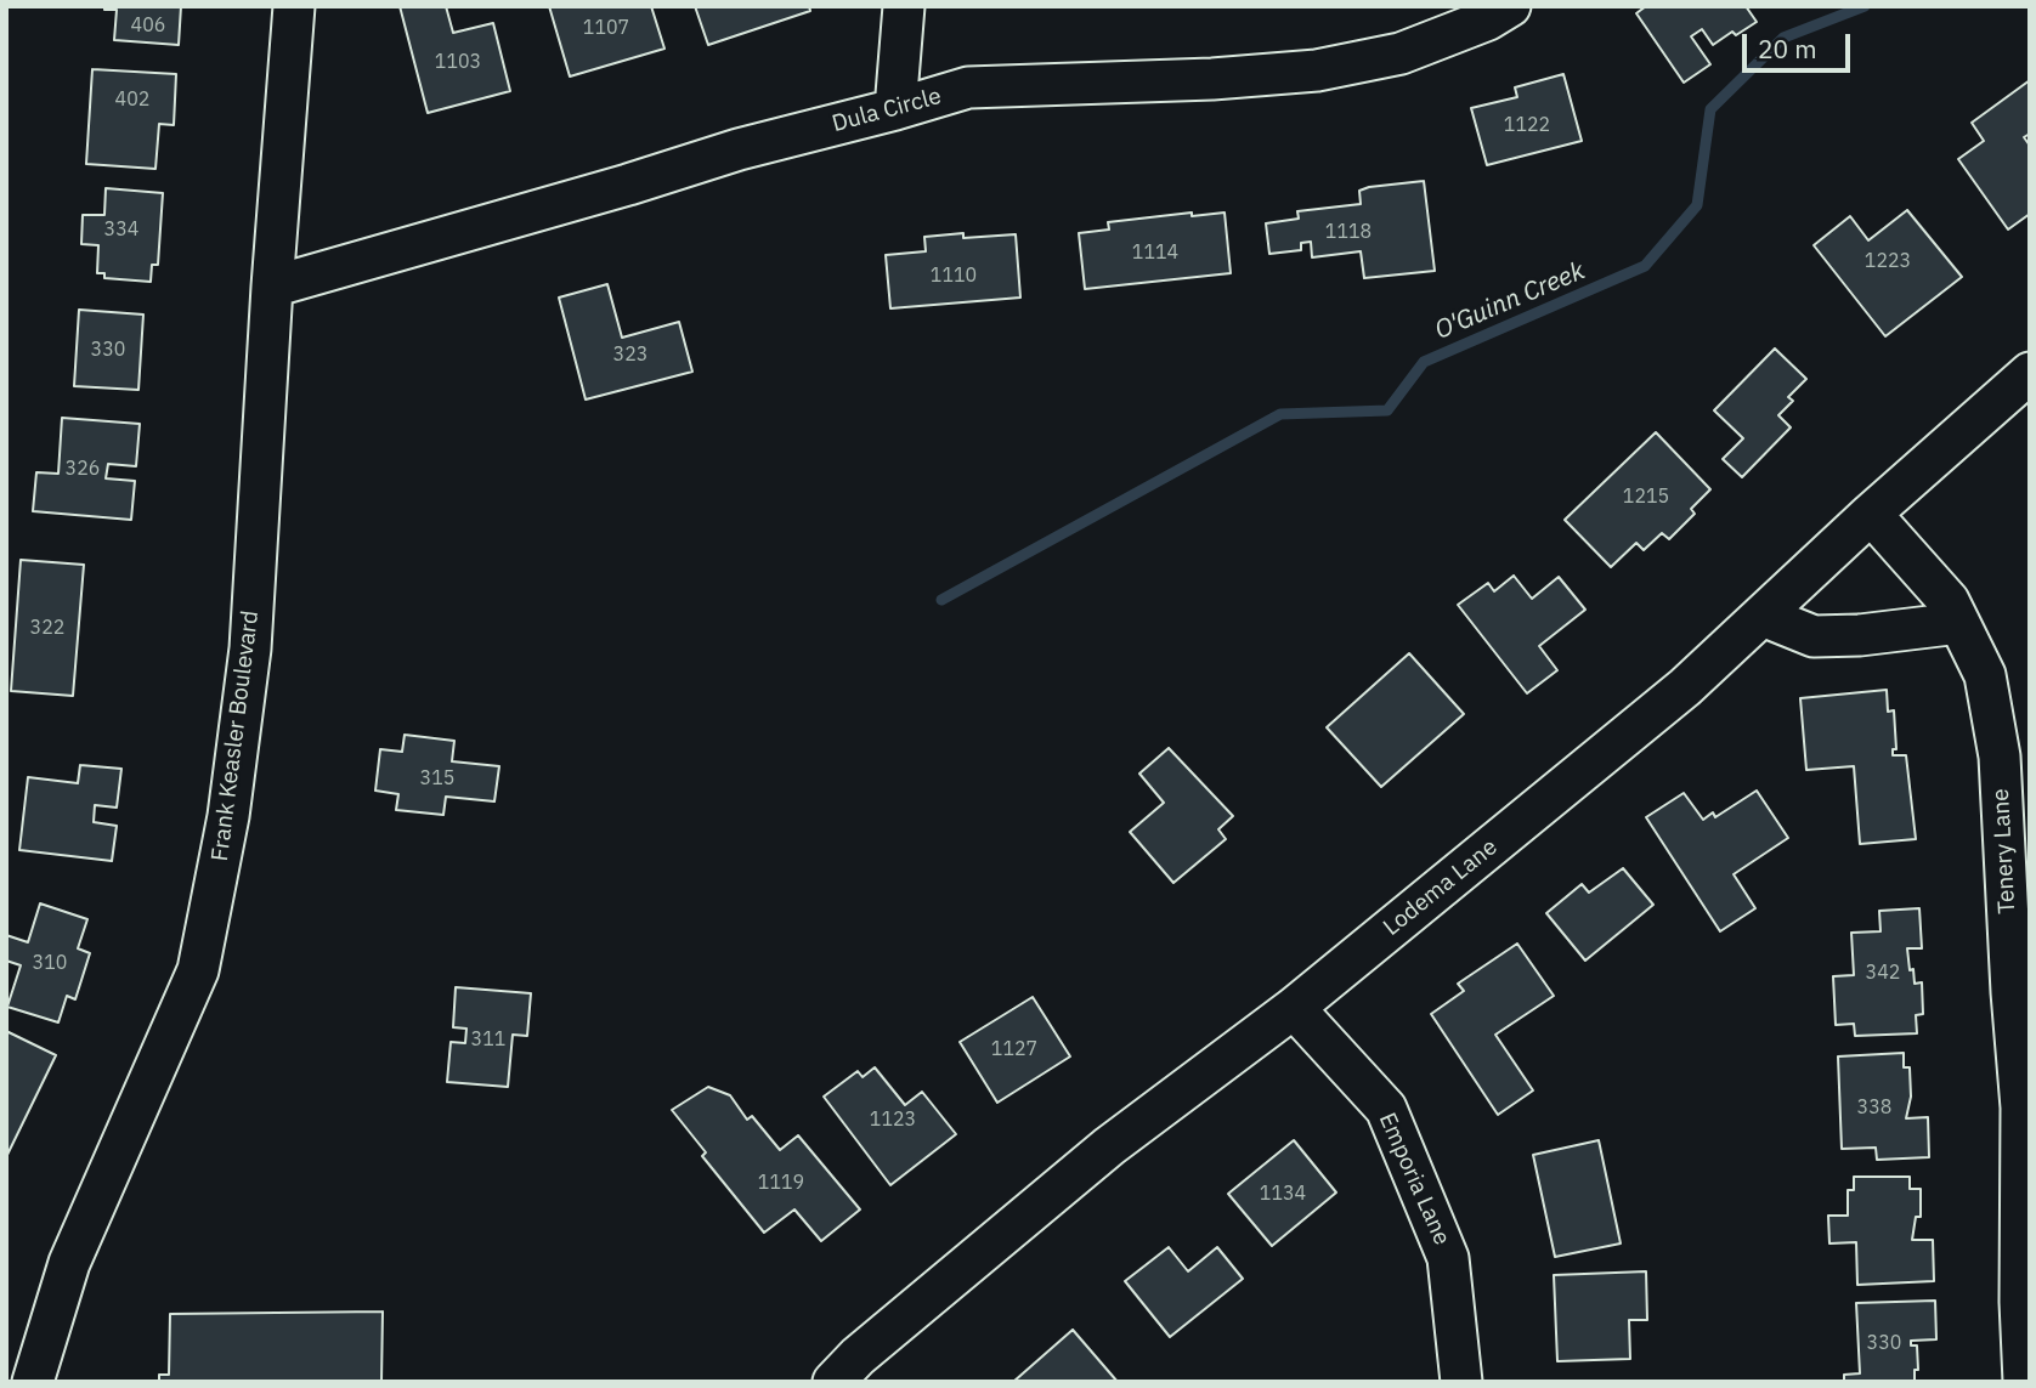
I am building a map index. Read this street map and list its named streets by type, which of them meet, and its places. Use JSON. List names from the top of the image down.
{
  "streets": {
    "street": [
      "Dula Circle",
      "Frank Keasler Boulevard",
      "Tenery Lane",
      "Lodema Lane",
      "Emporia Lane"
    ]
  },
  "crossings": [
    ["Dula Circle", "Frank Keasler Boulevard"],
    ["Tenery Lane", "Lodema Lane"],
    ["Lodema Lane", "Emporia Lane"]
  ],
  "water": ["O'Guinn Creek"],
  "house_numbers": [
    "406",
    "1107",
    "1103",
    "402",
    "1122",
    "334",
    "1118",
    "1114",
    "1223",
    "1110",
    "330",
    "323",
    "326",
    "1215",
    "322",
    "315",
    "310",
    "342",
    "311",
    "1127",
    "338",
    "1123",
    "1119",
    "1134",
    "330"
  ],
  "scale_bar": "20 m"
}
